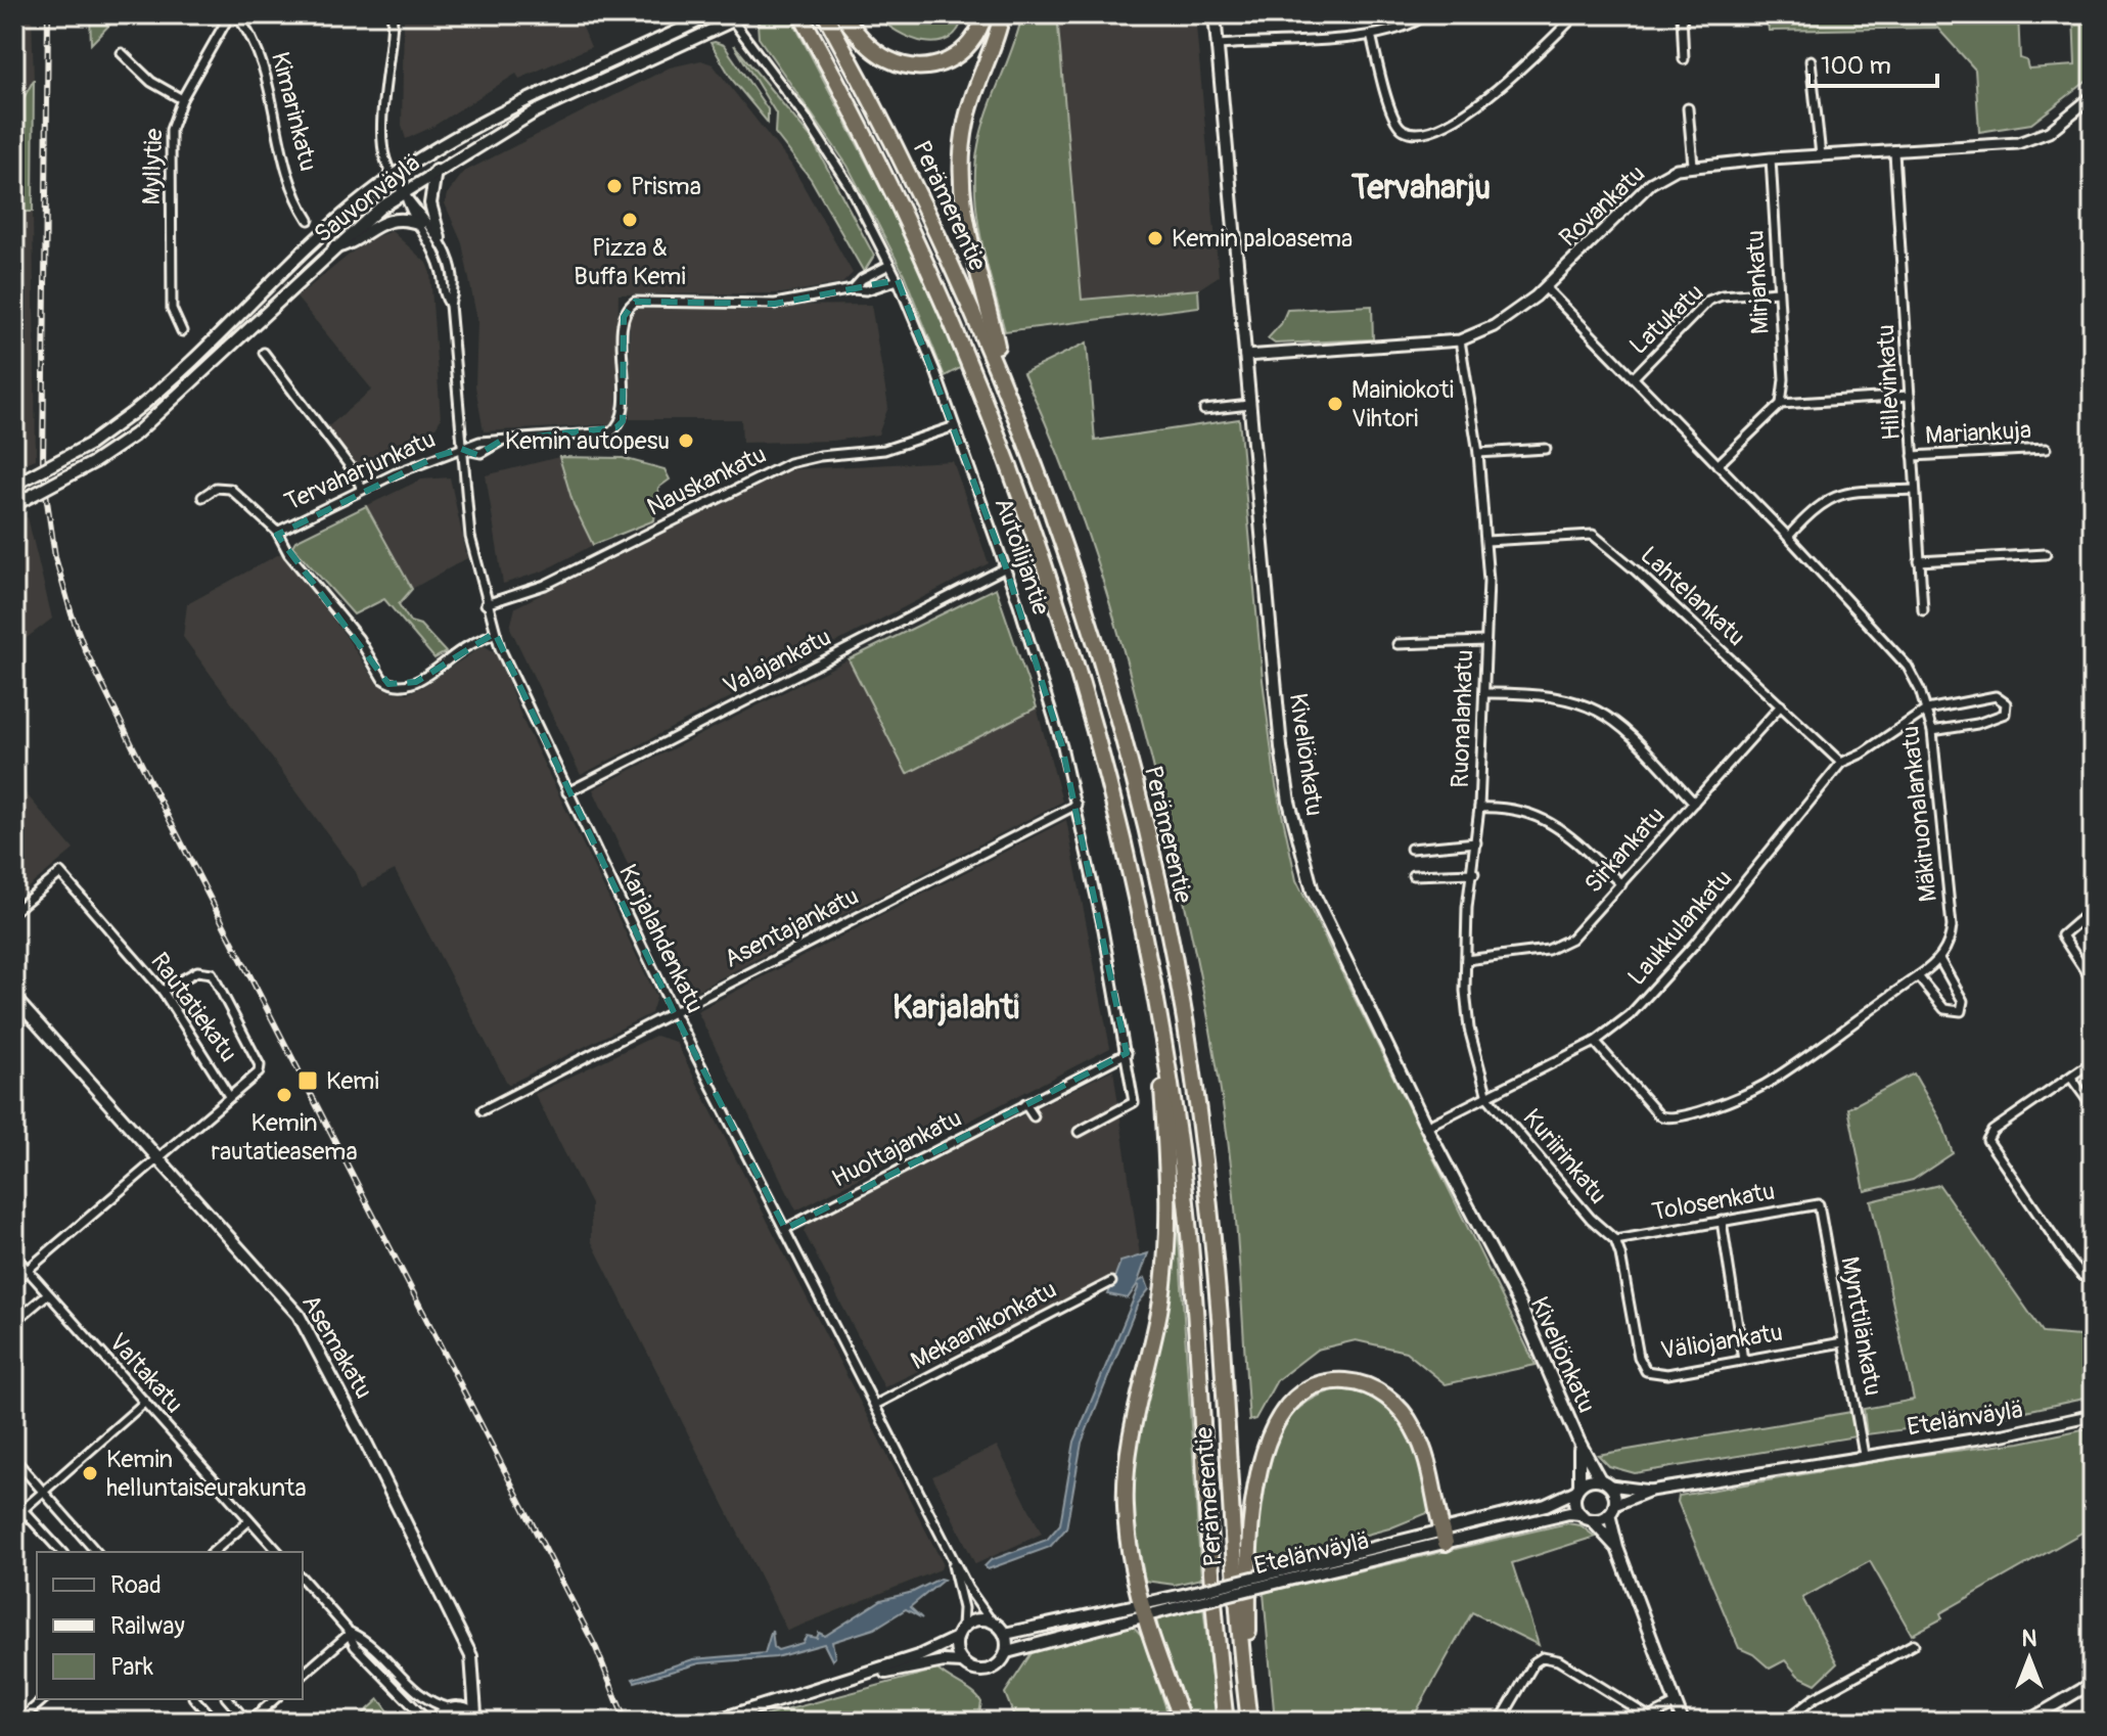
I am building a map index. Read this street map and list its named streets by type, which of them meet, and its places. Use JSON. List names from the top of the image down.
{
  "streets": {
    "highway": ["Perämerentie"],
    "main road": [
      "Sauvonväylä",
      "Kiveliönkatu",
      "Asemakatu",
      "Etelänväylä"
    ],
    "street": [
      "Kimarinkatu",
      "Myllytie",
      "Rovankatu",
      "Mirjankatu",
      "Latukatu",
      "Hillevinkatu",
      "Mariankuja",
      "Tervaharjunkatu",
      "Nauskankatu",
      "Autoilijantie",
      "Lahtelankatu",
      "Valajankatu",
      "Ruonalankatu",
      "Mäkiruonalankatu",
      "Sirkankatu",
      "Asentajankatu",
      "Laukkulankatu",
      "Karjalahdenkatu",
      "Rautatiekatu",
      "Huoltajankatu",
      "Kuriirinkatu",
      "Tolosenkatu",
      "Mekaanikonkatu",
      "Mynttilänkatu",
      "Väliojankatu",
      "Valtakatu"
    ]
  },
  "crossings": [
    ["Sauvonväylä", "Autoilijantie"],
    ["Rovankatu", "Mirjankatu"],
    ["Rovankatu", "Hillevinkatu"],
    ["Rovankatu", "Ruonalankatu"],
    ["Rovankatu", "Kiveliönkatu"],
    ["Rovankatu", "Mäkiruonalankatu"],
    ["Mirjankatu", "Latukatu"],
    ["Latukatu", "Mäkiruonalankatu"],
    ["Hillevinkatu", "Mariankuja"],
    ["Tervaharjunkatu", "Karjalahdenkatu"],
    ["Nauskankatu", "Autoilijantie"],
    ["Nauskankatu", "Karjalahdenkatu"],
    ["Autoilijantie", "Valajankatu"],
    ["Autoilijantie", "Asentajankatu"],
    ["Autoilijantie", "Huoltajankatu"],
    ["Lahtelankatu", "Ruonalankatu"],
    ["Lahtelankatu", "Sirkankatu"],
    ["Lahtelankatu", "Laukkulankatu"],
    ["Valajankatu", "Karjalahdenkatu"],
    ["Ruonalankatu", "Sirkankatu"],
    ["Ruonalankatu", "Laukkulankatu"],
    ["Ruonalankatu", "Kuriirinkatu"],
    ["Kiveliönkatu", "Laukkulankatu"],
    ["Kiveliönkatu", "Etelänväylä"],
    ["Mäkiruonalankatu", "Laukkulankatu"],
    ["Asentajankatu", "Karjalahdenkatu"],
    ["Laukkulankatu", "Kuriirinkatu"],
    ["Karjalahdenkatu", "Huoltajankatu"],
    ["Karjalahdenkatu", "Mekaanikonkatu"],
    ["Karjalahdenkatu", "Etelänväylä"],
    ["Rautatiekatu", "Asemakatu"],
    ["Rautatiekatu", "Valtakatu"],
    ["Kuriirinkatu", "Tolosenkatu"],
    ["Kuriirinkatu", "Väliojankatu"],
    ["Tolosenkatu", "Mynttilänkatu"],
    ["Tolosenkatu", "Väliojankatu"],
    ["Mynttilänkatu", "Väliojankatu"],
    ["Mynttilänkatu", "Etelänväylä"]
  ],
  "districts": ["Tervaharju", "Karjalahti"],
  "places": {
    "other": [
      "Prisma",
      "Pizza & Buffa Kemi",
      "Kemin paloasema",
      "Mainiokoti Vihtori",
      "Kemin autopesu",
      "Kemin rautatieasema",
      "Kemin helluntaiseurakunta"
    ],
    "transit": ["Kemi"]
  },
  "legend": ["Road", "Railway", "Park"],
  "scale_bar": "100 m",
  "north": "top"
}
